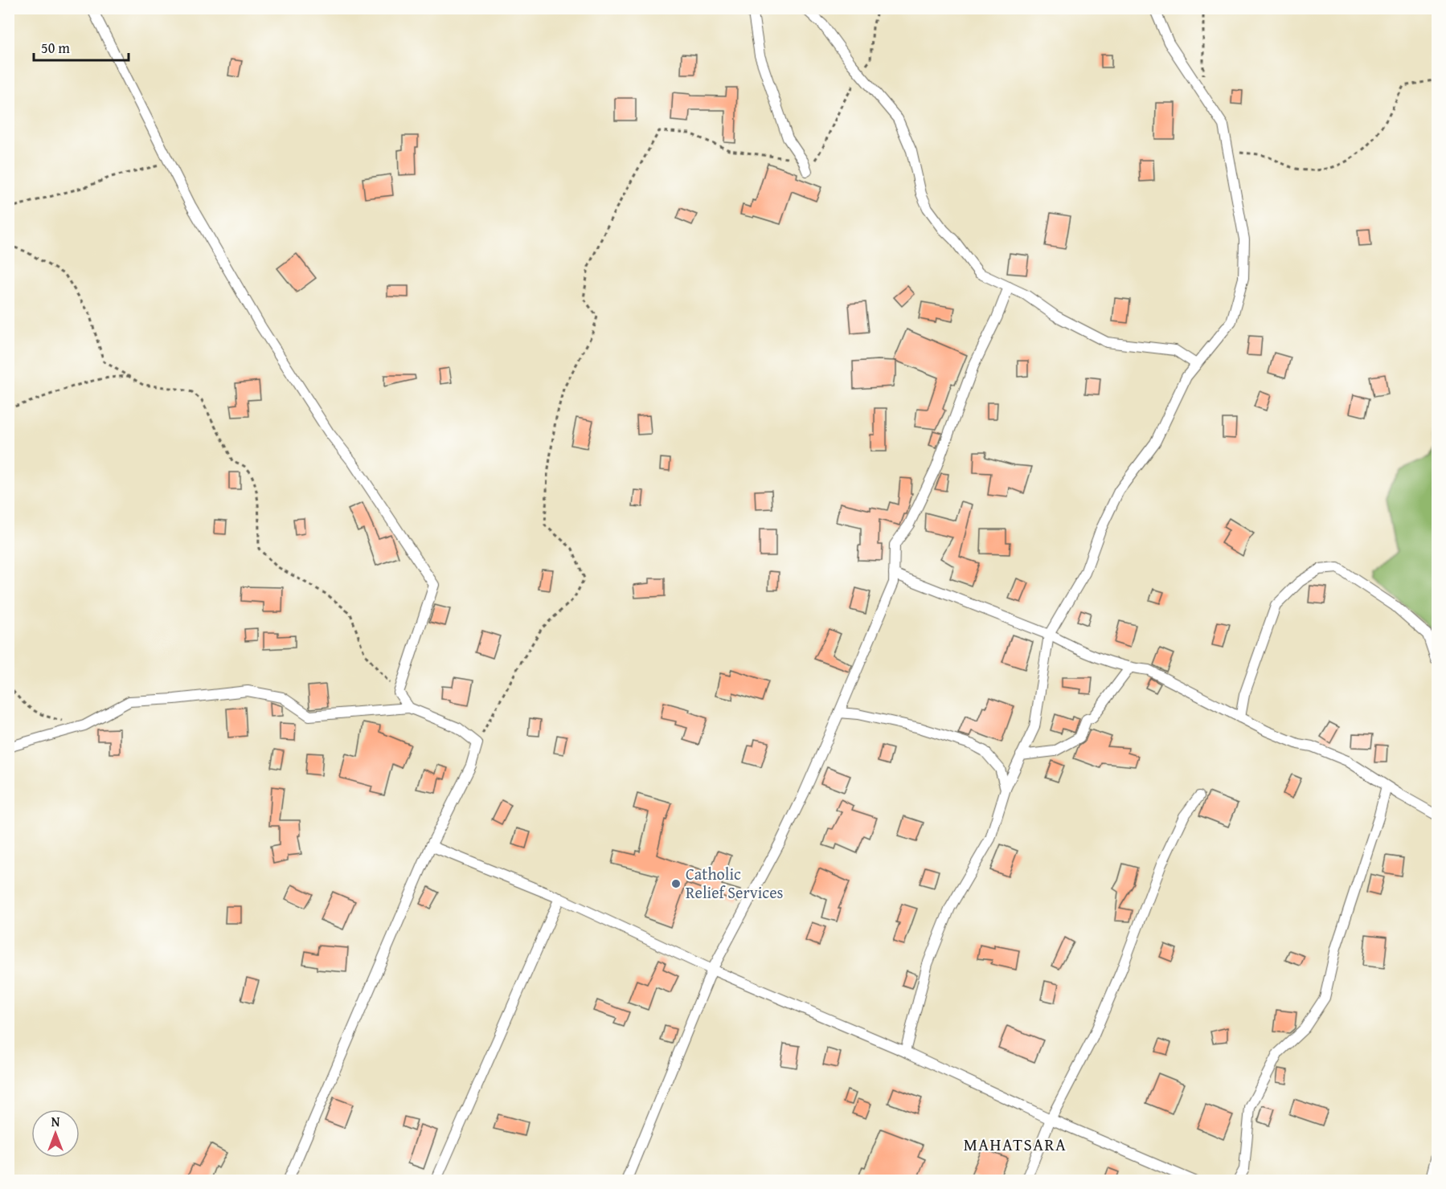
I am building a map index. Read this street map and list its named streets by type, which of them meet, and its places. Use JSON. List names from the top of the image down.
{
  "districts": ["MAHATSARA"],
  "places": ["Catholic Relief Services"],
  "scale_bar": "50 m",
  "north": "top"
}
